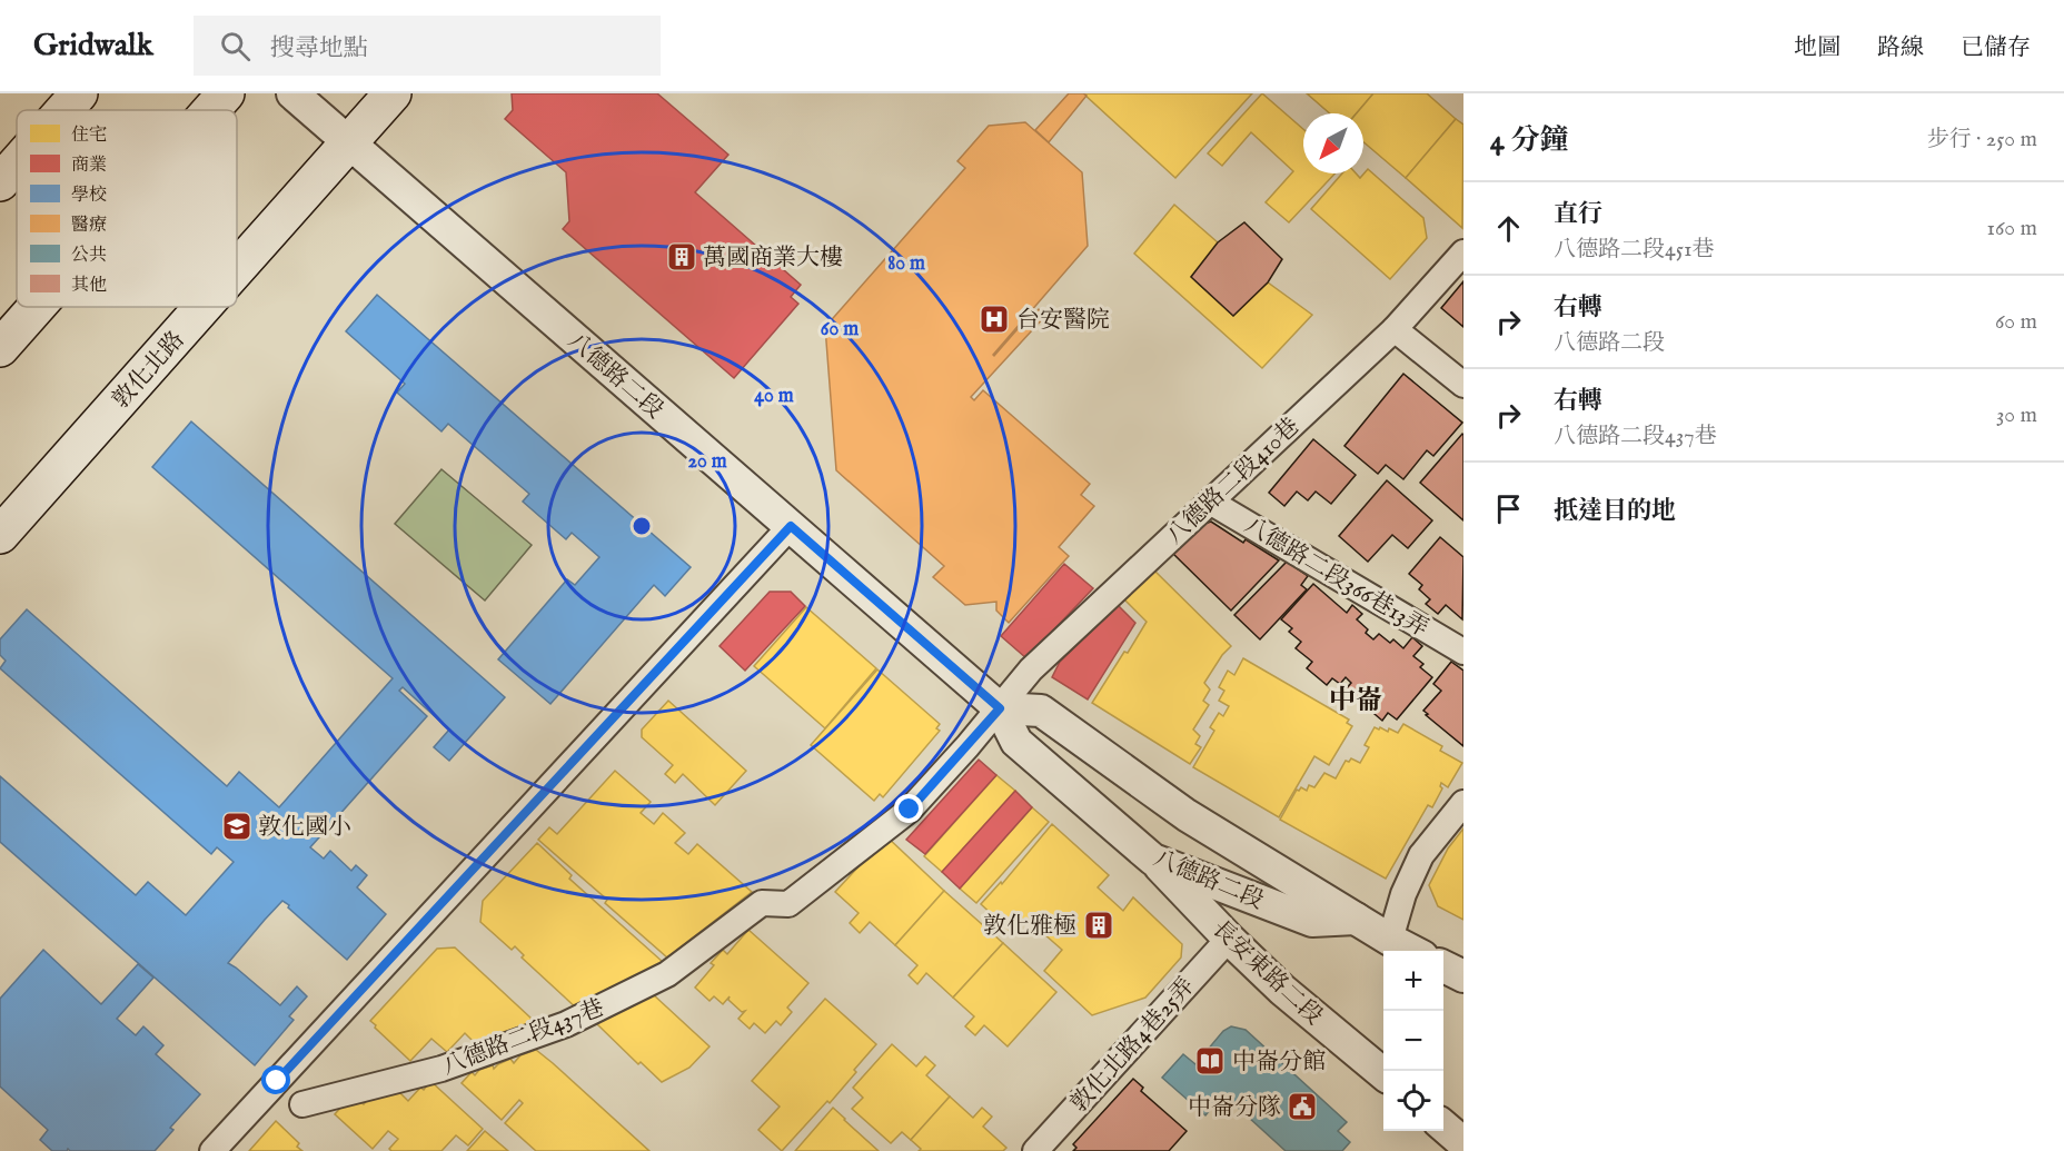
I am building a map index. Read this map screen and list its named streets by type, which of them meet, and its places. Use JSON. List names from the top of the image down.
{
  "streets": {
    "main road": ["敦化北路"],
    "street": [
      "八德路二段",
      "八德路二段410巷",
      "八德路二段366巷13弄",
      "長安東路二段",
      "八德路二段437巷",
      "敦化北路4巷25弄"
    ]
  },
  "crossings": [
    ["敦化北路", "八德路二段"],
    ["八德路二段", "八德路二段410巷"],
    ["八德路二段", "長安東路二段"],
    ["八德路二段", "八德路二段437巷"],
    ["八德路二段410巷", "八德路二段366巷13弄"],
    ["八德路二段410巷", "八德路二段437巷"],
    ["長安東路二段", "敦化北路4巷25弄"]
  ],
  "districts": ["中崙"],
  "places": {
    "building": ["萬國商業大樓", "敦化雅極"],
    "hospital": ["台安醫院"],
    "school or university": ["敦化國小"],
    "library": ["中崙分館"],
    "public building": ["中崙分隊"]
  },
  "legend": [
    "住宅",
    "商業",
    "學校",
    "醫療",
    "公共",
    "其他"
  ],
  "north": "bottom left",
  "page": {
    "header": "Gridwalk",
    "search": "搜尋地點",
    "nav": ["地圖", "路線", "已儲存"],
    "heading": ["4 分鐘", "步行 · 250 m"],
    "list": [
      ["直行", "八德路二段451巷", "160 m"],
      ["右轉", "八德路二段", "60 m"],
      ["右轉", "八德路二段437巷", "30 m"],
      "抵達目的地"
    ],
    "map_buttons": ["+", "−"]
  },
  "rings": [
    "80 m",
    "60 m",
    "40 m",
    "20 m"
  ]
}
